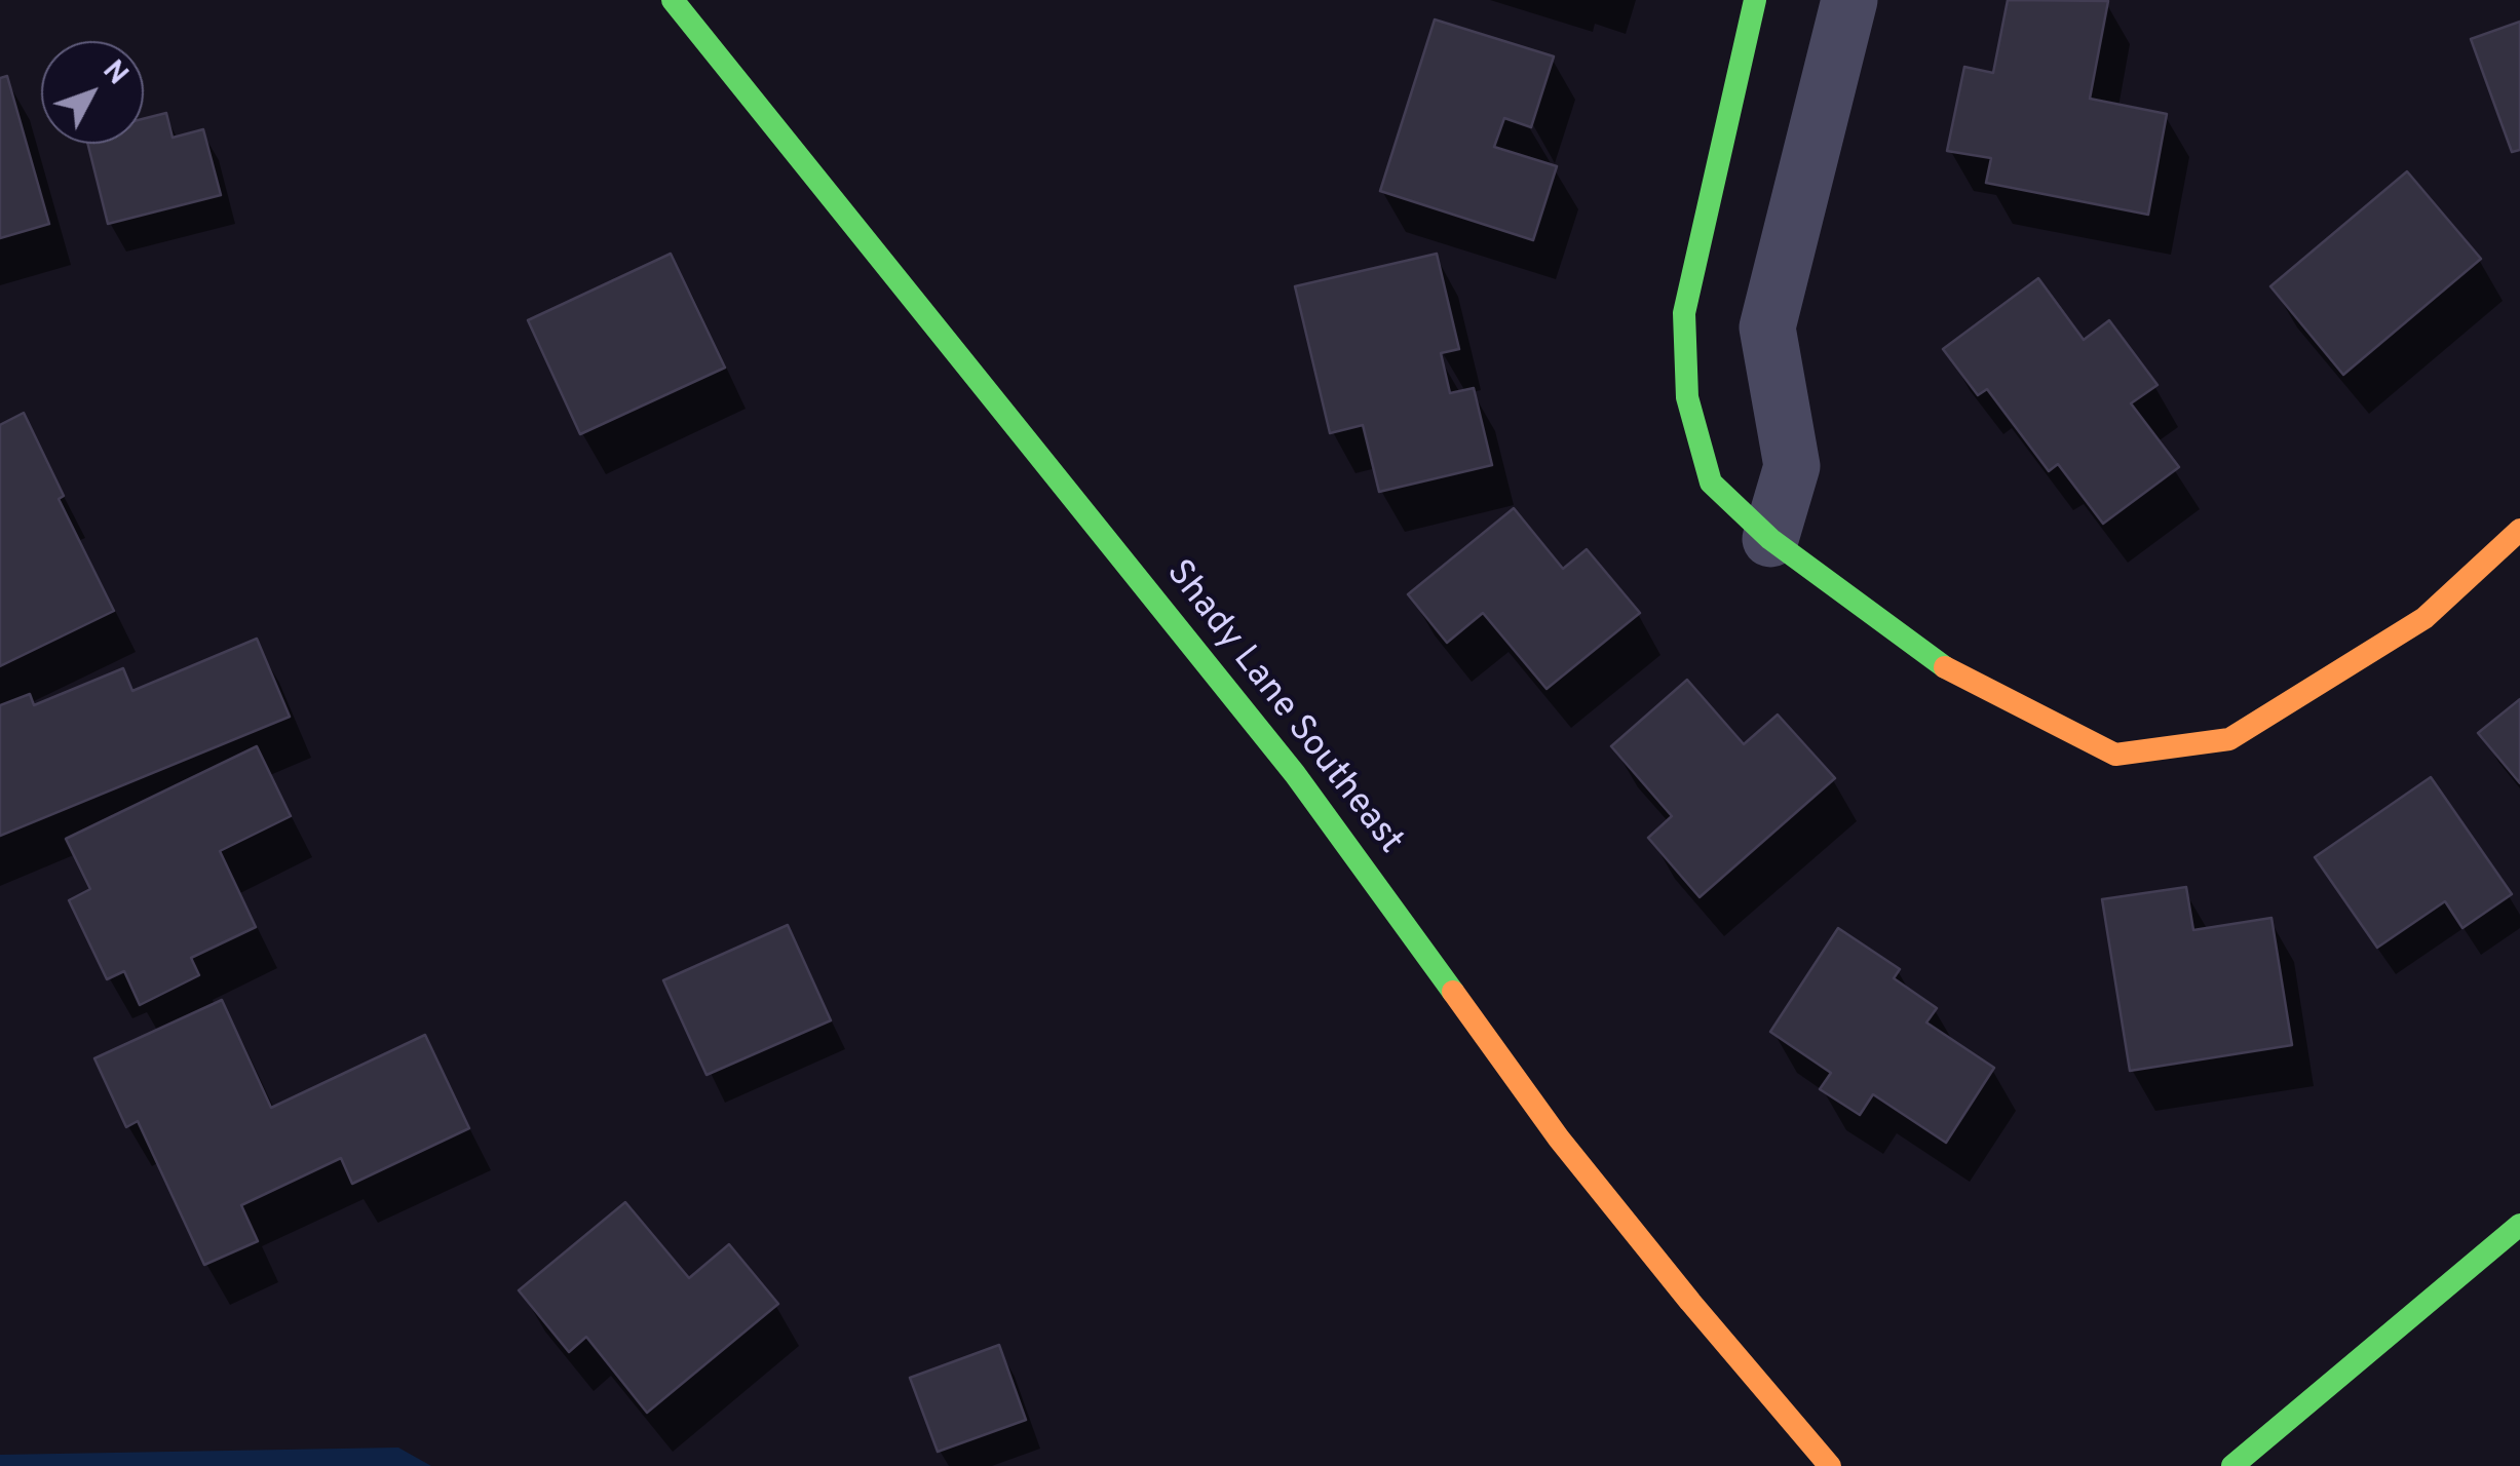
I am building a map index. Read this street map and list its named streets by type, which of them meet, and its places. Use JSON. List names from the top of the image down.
{
  "streets": {
    "street": ["Shady Lane Southeast"]
  },
  "north": "top right"
}
